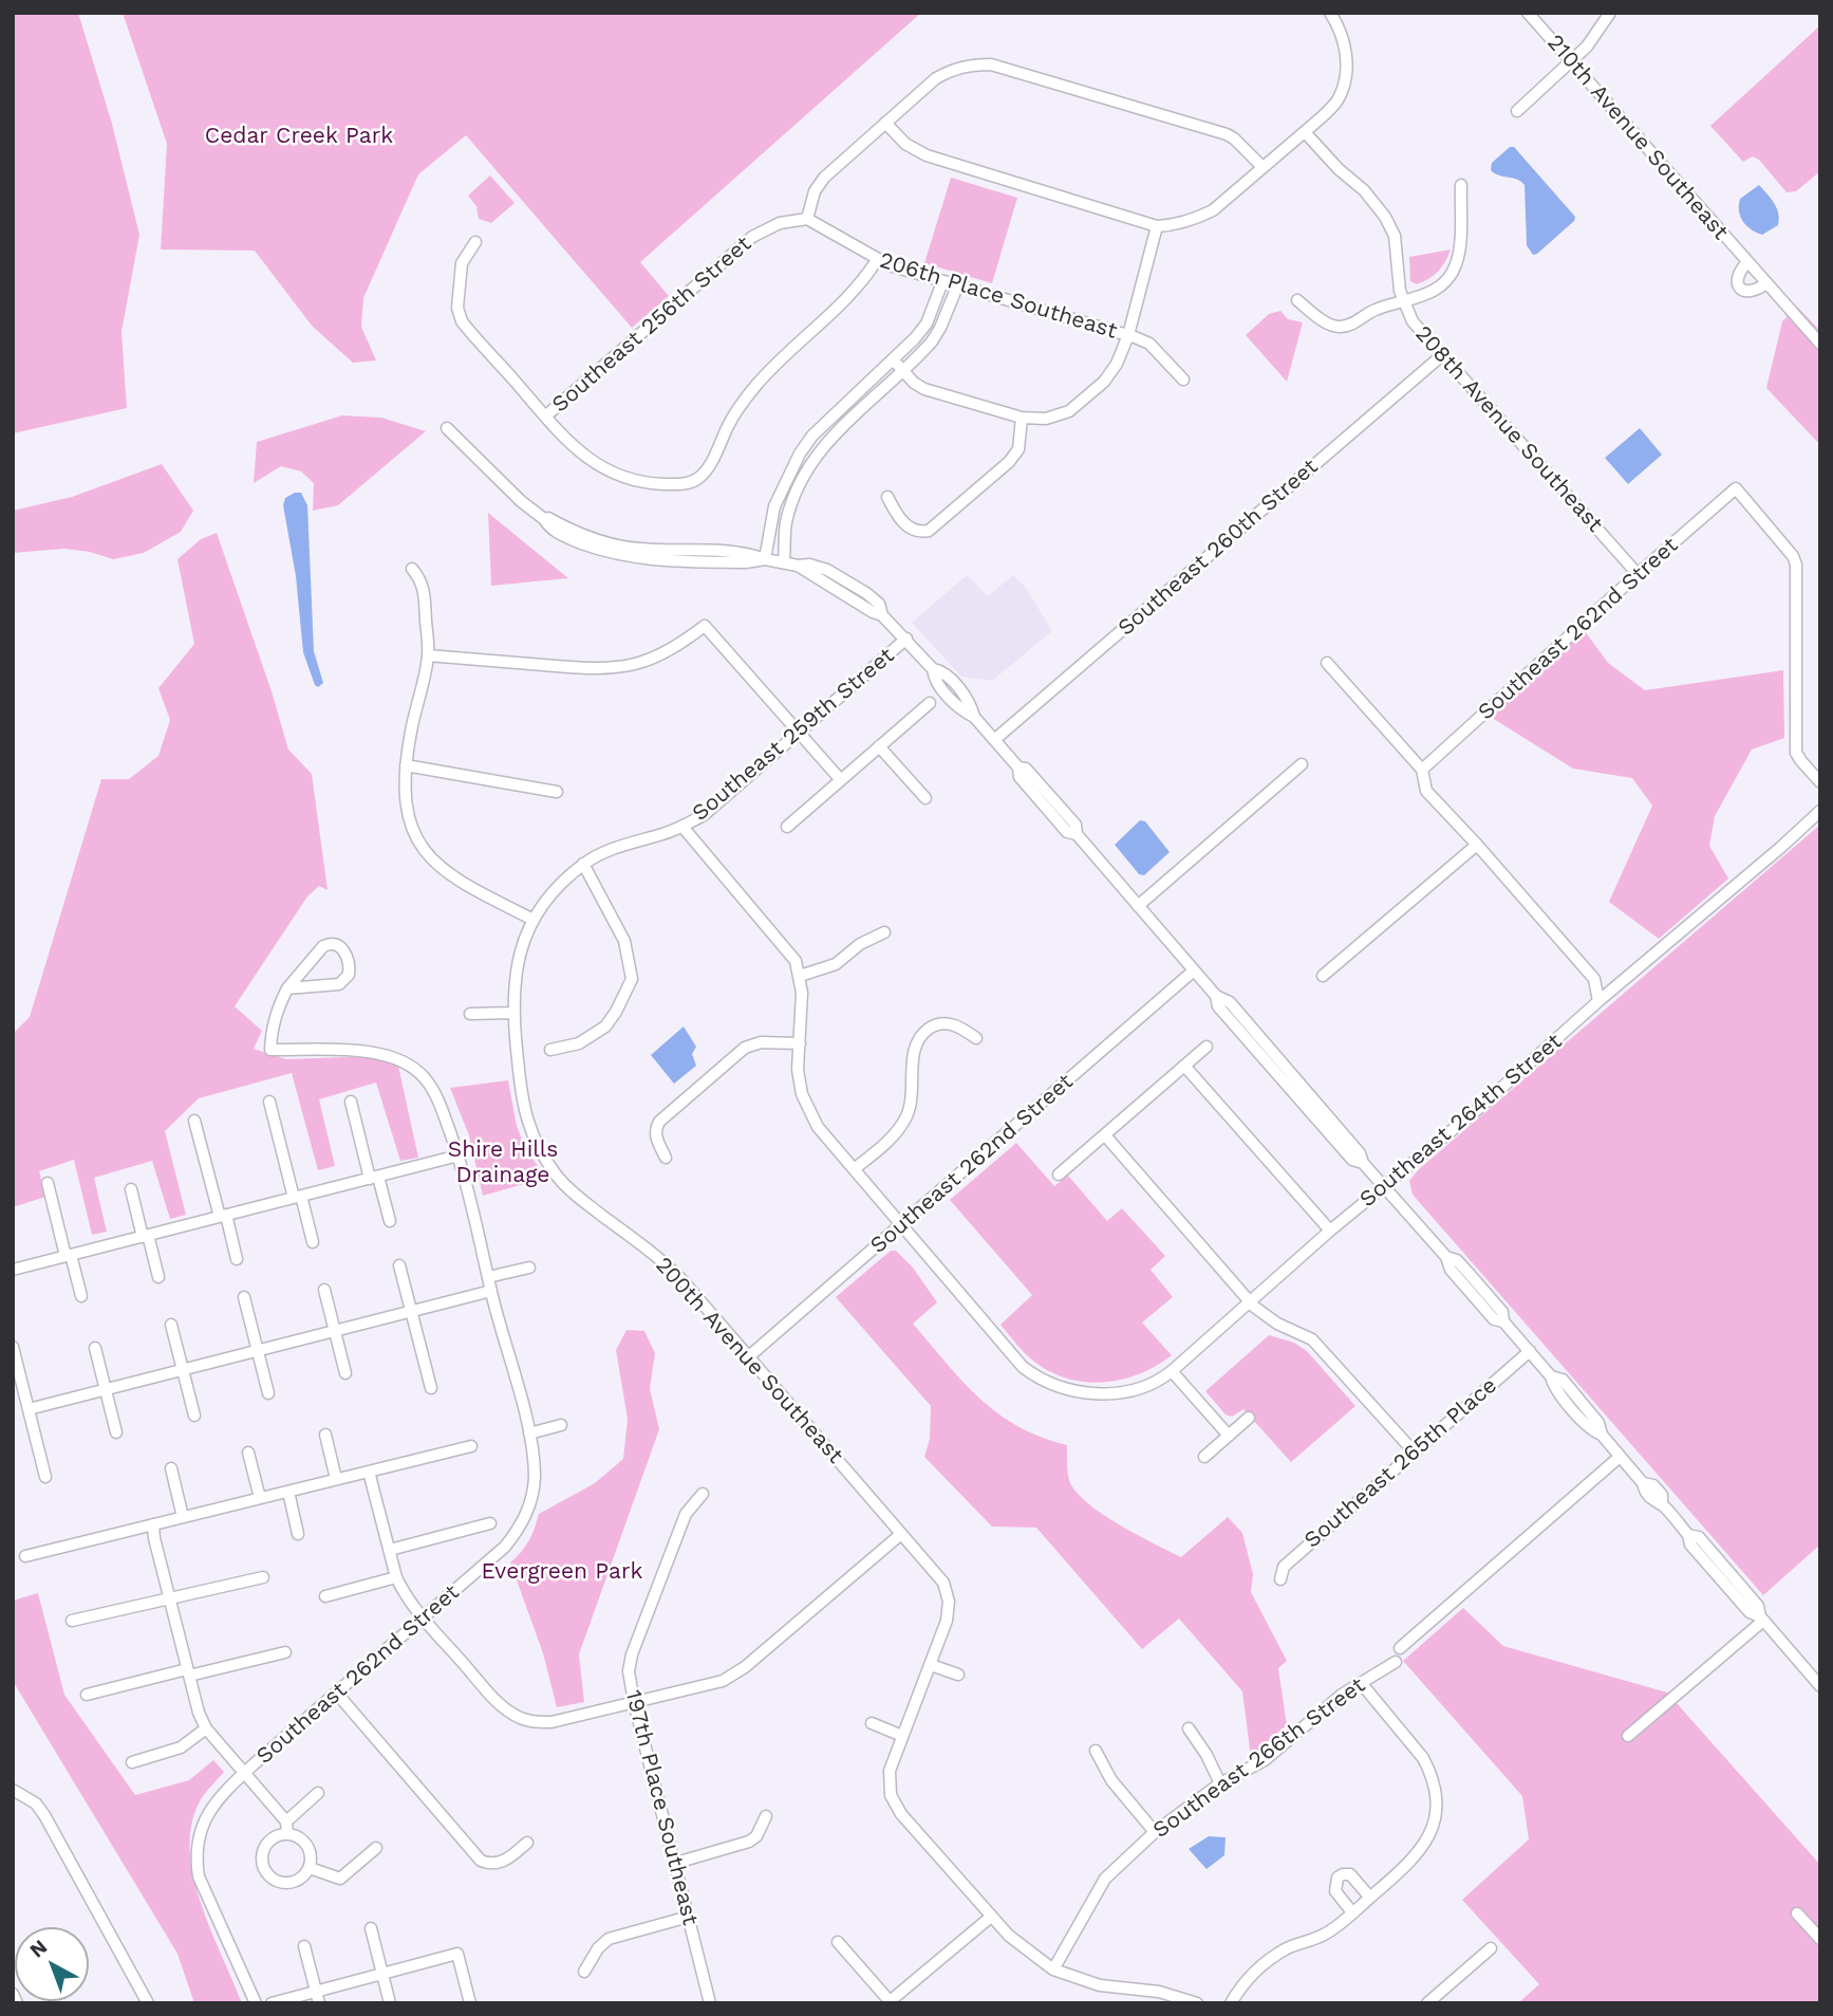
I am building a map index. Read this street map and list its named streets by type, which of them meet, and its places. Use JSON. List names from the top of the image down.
{
  "streets": {
    "street": [
      "210th Avenue Southeast",
      "206th Place Southeast",
      "Southeast 256th Street",
      "208th Avenue Southeast",
      "Southeast 260th Street",
      "Southeast 262nd Street",
      "Southeast 259th Street",
      "Southeast 264th Street",
      "200th Avenue Southeast",
      "Southeast 265th Place",
      "Southeast 266th Street",
      "197th Place Southeast"
    ]
  },
  "crossings": [
    ["206th Place Southeast", "Southeast 256th Street"],
    ["208th Avenue Southeast", "Southeast 260th Street"],
    ["208th Avenue Southeast", "Southeast 262nd Street"],
    ["Southeast 262nd Street", "Southeast 264th Street"],
    ["Southeast 262nd Street", "200th Avenue Southeast"],
    ["Southeast 259th Street", "200th Avenue Southeast"]
  ],
  "parks": ["Cedar Creek Park", "Shire Hills Drainage", "Evergreen Park"],
  "north": "top left"
}
